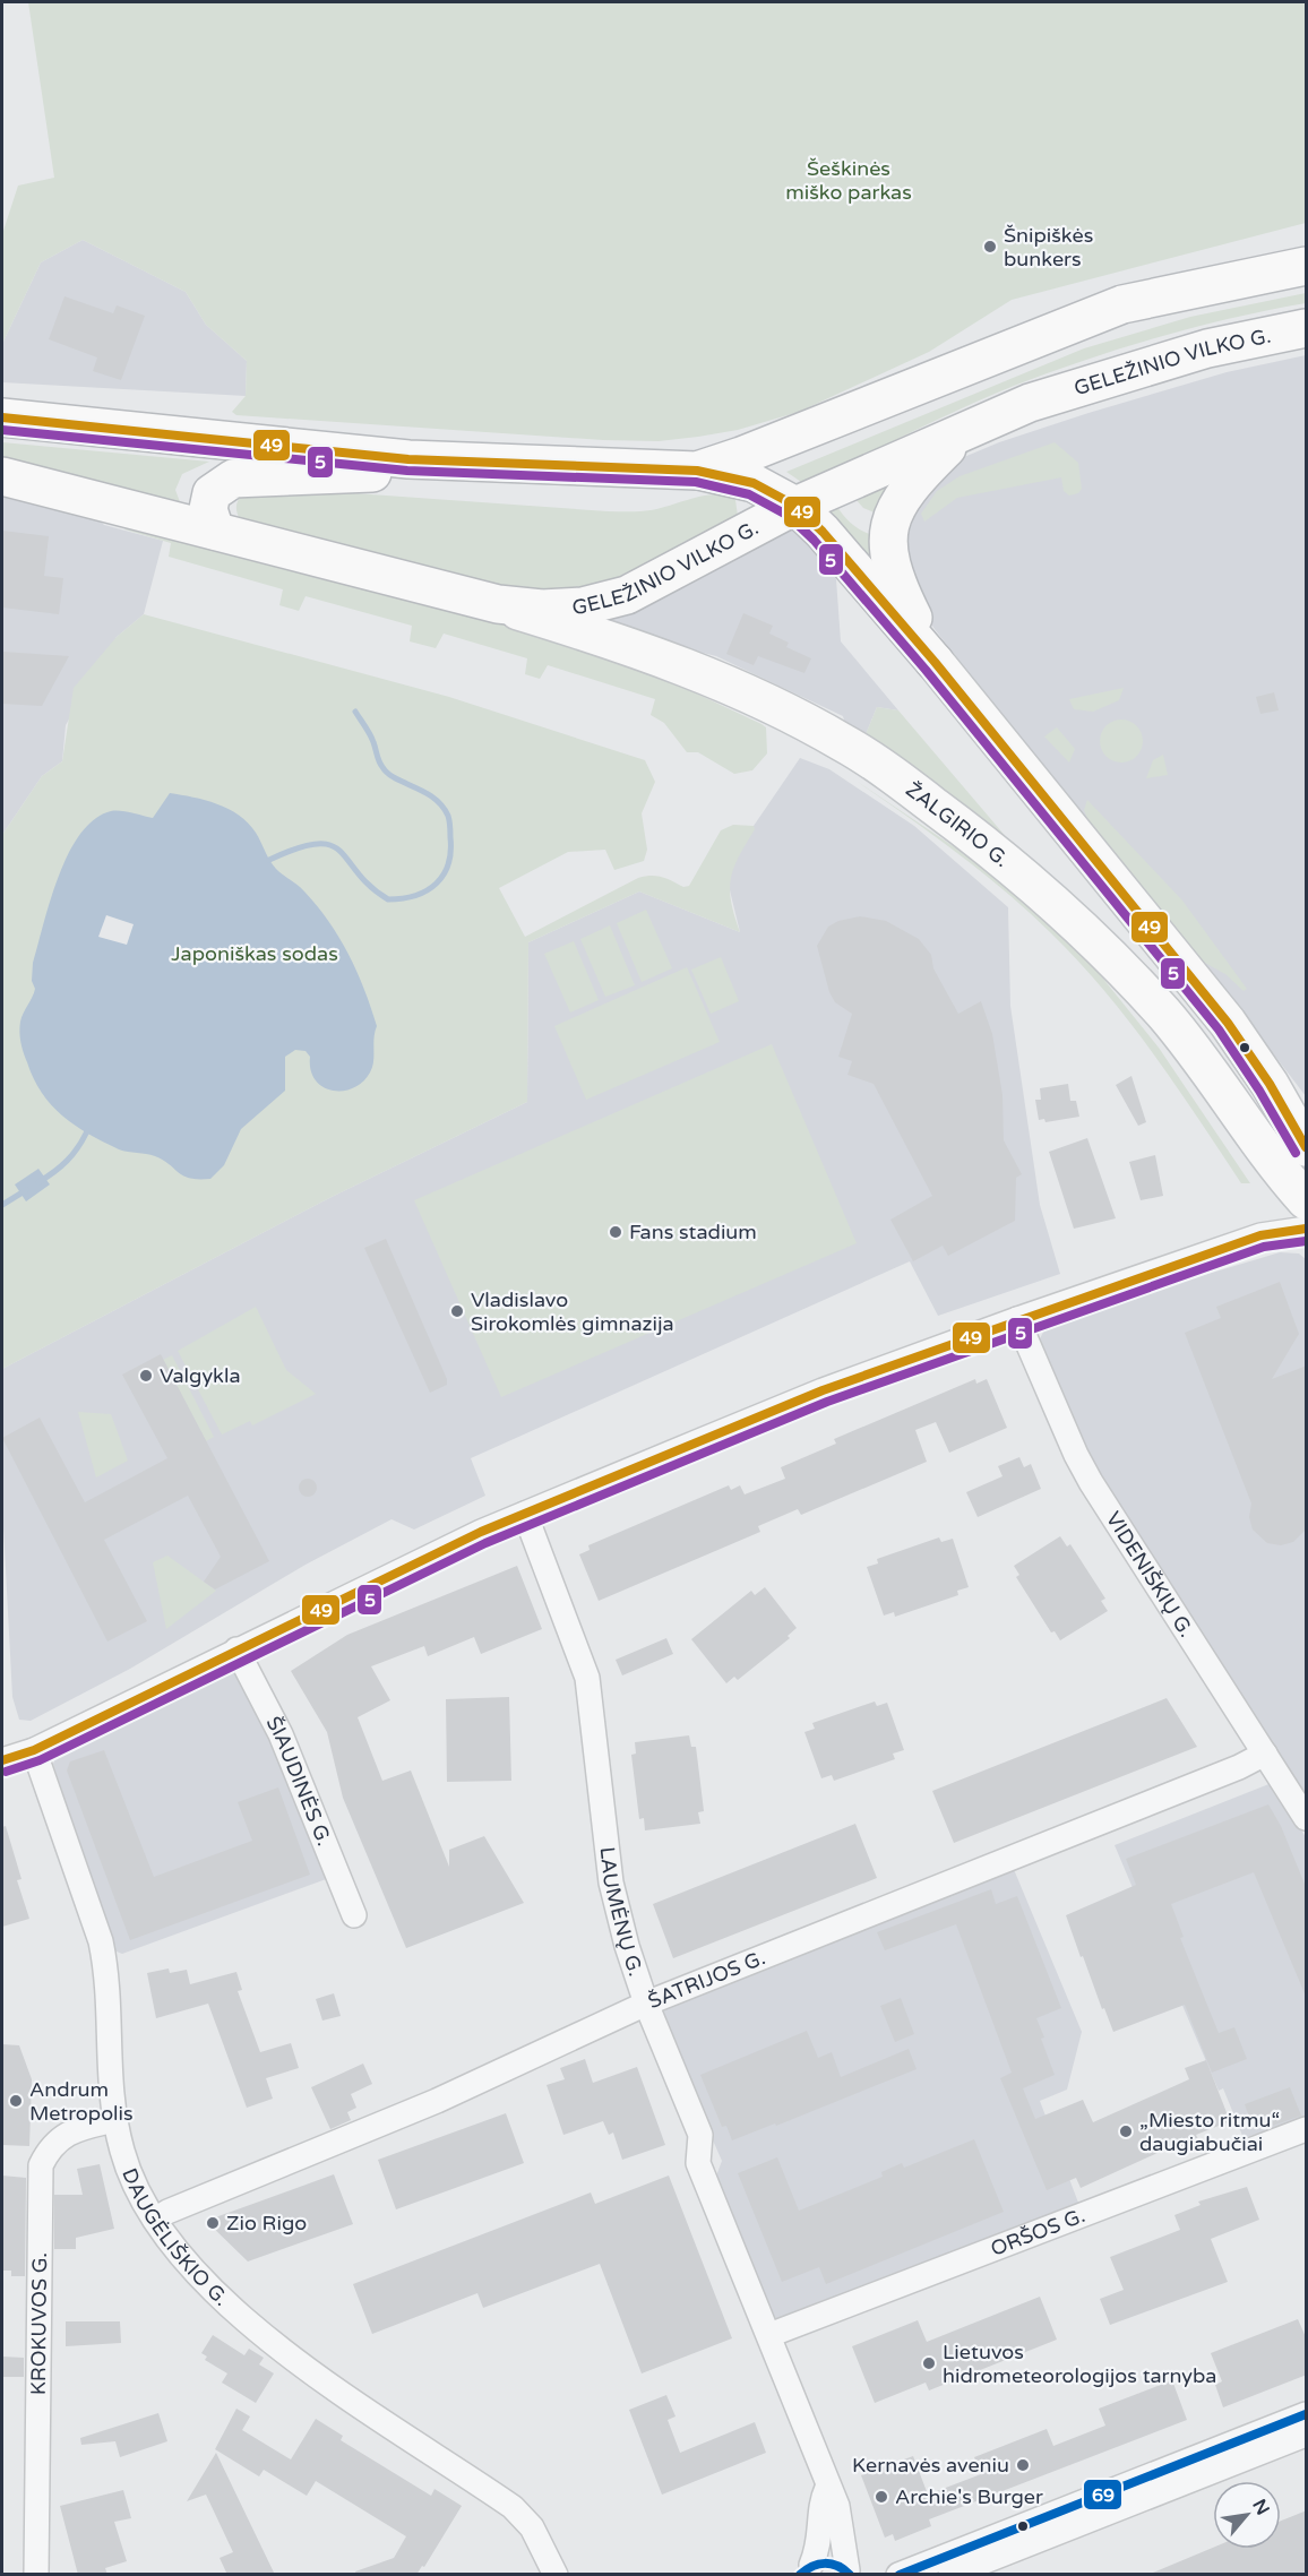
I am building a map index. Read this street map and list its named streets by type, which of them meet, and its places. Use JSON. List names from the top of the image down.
{
  "streets": {
    "main road": ["GELEŽINIO VILKO G.", "ŽALGIRIO G."],
    "street": [
      "VIDENIŠKIŲ G.",
      "ŠIAUDINĖS G.",
      "LAUMĖNŲ G.",
      "ŠATRIJOS G.",
      "ORŠOS G.",
      "DAUGĖLIŠKIO G.",
      "KROKUVOS G."
    ]
  },
  "crossings": [
    ["GELEŽINIO VILKO G.", "ŽALGIRIO G."],
    ["VIDENIŠKIŲ G.", "ŠATRIJOS G."],
    ["LAUMĖNŲ G.", "ŠATRIJOS G."],
    ["LAUMĖNŲ G.", "ORŠOS G."],
    ["ŠATRIJOS G.", "DAUGĖLIŠKIO G."],
    ["DAUGĖLIŠKIO G.", "KROKUVOS G."]
  ],
  "parks": ["Šeškinės miško parkas", "Japoniškas sodas"],
  "places": [
    "Šnipiškės bunkers",
    "Fans stadium",
    "Vladislavo Sirokomlės gimnazija",
    "Valgykla",
    "Andrum Metropolis",
    "„Miesto ritmu“ daugiabučiai",
    "Zio Rigo",
    "Lietuvos hidrometeorologijos tarnyba",
    "Kernavės aveniu",
    "Archie's Burger"
  ],
  "lines": ["transit line 49", "transit line 5", "transit line 69"],
  "north": "top right"
}
